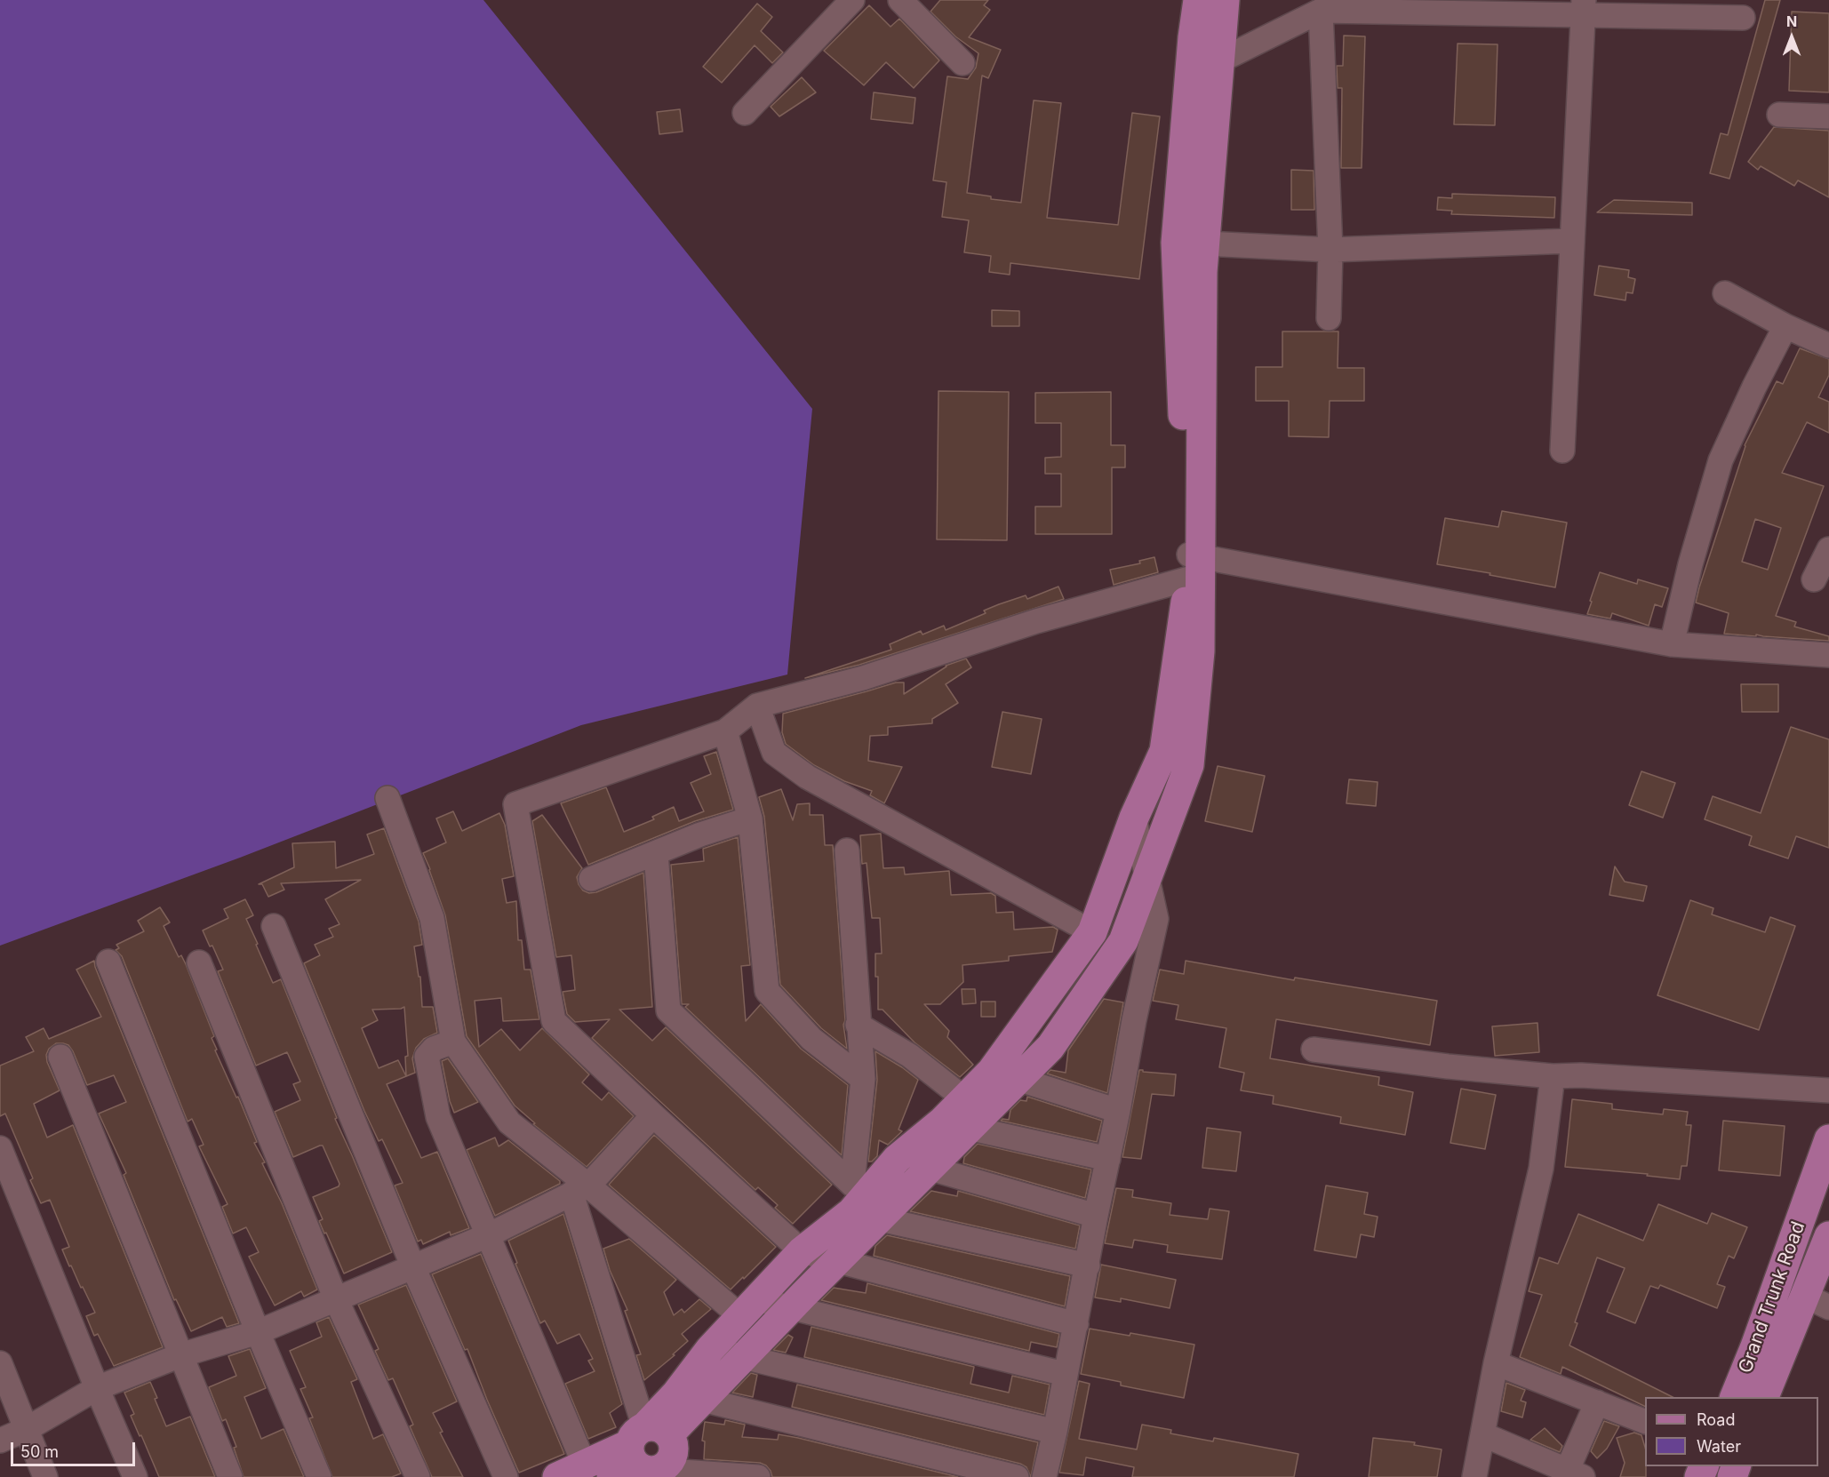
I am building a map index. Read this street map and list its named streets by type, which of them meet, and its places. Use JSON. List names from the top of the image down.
{
  "streets": {
    "main road": ["Grand Trunk Road"]
  },
  "legend": ["Road", "Water"],
  "scale_bar": "50 m",
  "north": "top"
}
